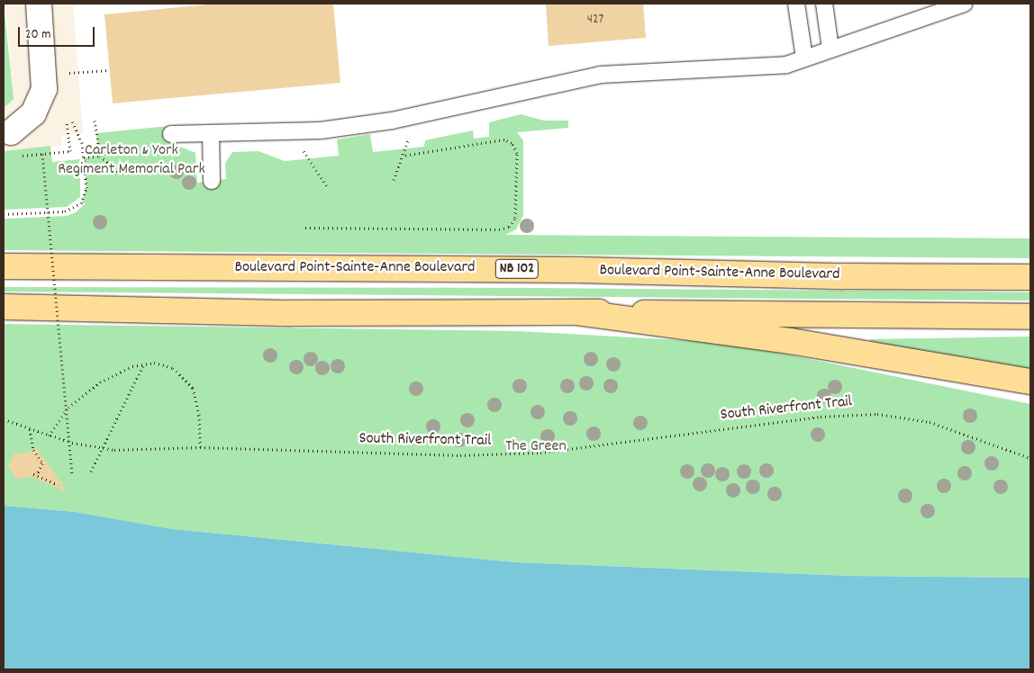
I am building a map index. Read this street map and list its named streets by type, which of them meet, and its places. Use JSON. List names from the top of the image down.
{
  "streets": {
    "main road": ["Boulevard Point-Sainte-Anne Boulevard", "NB 102"],
    "path": ["South Riverfront Trail"]
  },
  "parks": ["Carleton & York Regiment Memorial Park", "The Green"],
  "house_numbers": ["427"],
  "scale_bar": "20 m"
}
